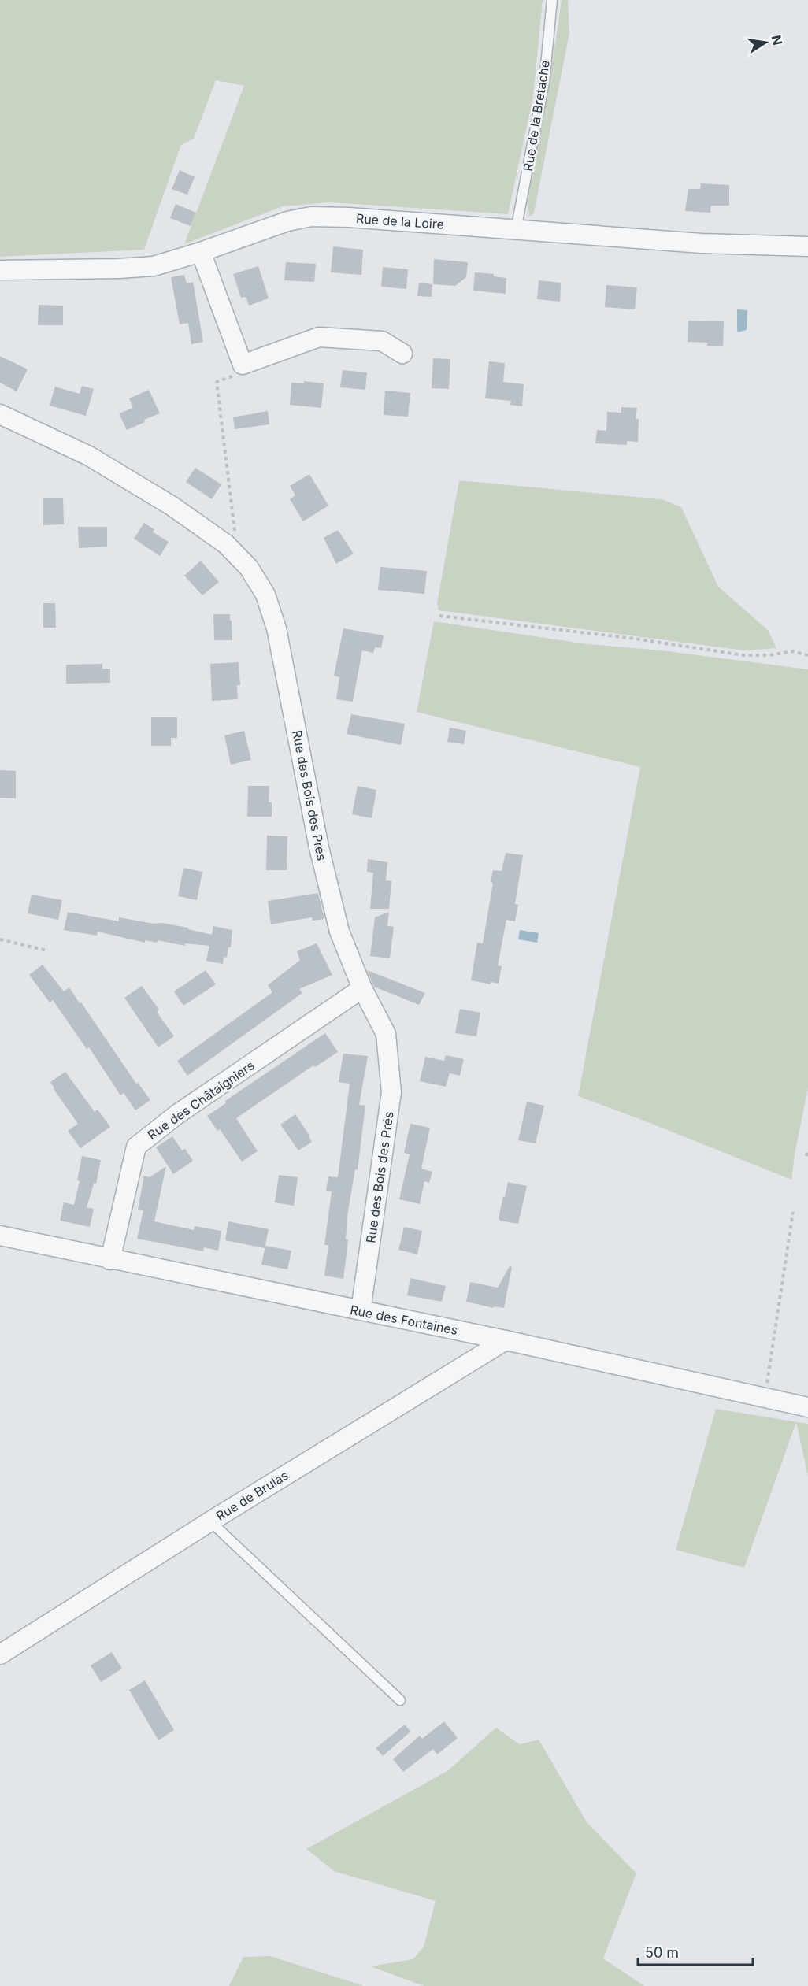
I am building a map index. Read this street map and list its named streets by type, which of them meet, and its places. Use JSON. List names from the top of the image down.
{
  "streets": {
    "street": [
      "Rue de la Loire",
      "Rue des Bois des Prés",
      "Rue des Châtaigniers",
      "Rue des Fontaines",
      "Rue de Brulas"
    ],
    "lane": ["Rue de la Bretache"]
  },
  "crossings": [
    ["Rue de la Bretache", "Rue de la Loire"],
    ["Rue des Bois des Prés", "Rue des Châtaigniers"],
    ["Rue des Bois des Prés", "Rue des Fontaines"],
    ["Rue des Châtaigniers", "Rue des Fontaines"],
    ["Rue des Fontaines", "Rue de Brulas"]
  ],
  "scale_bar": "50 m",
  "north": "right"
}
